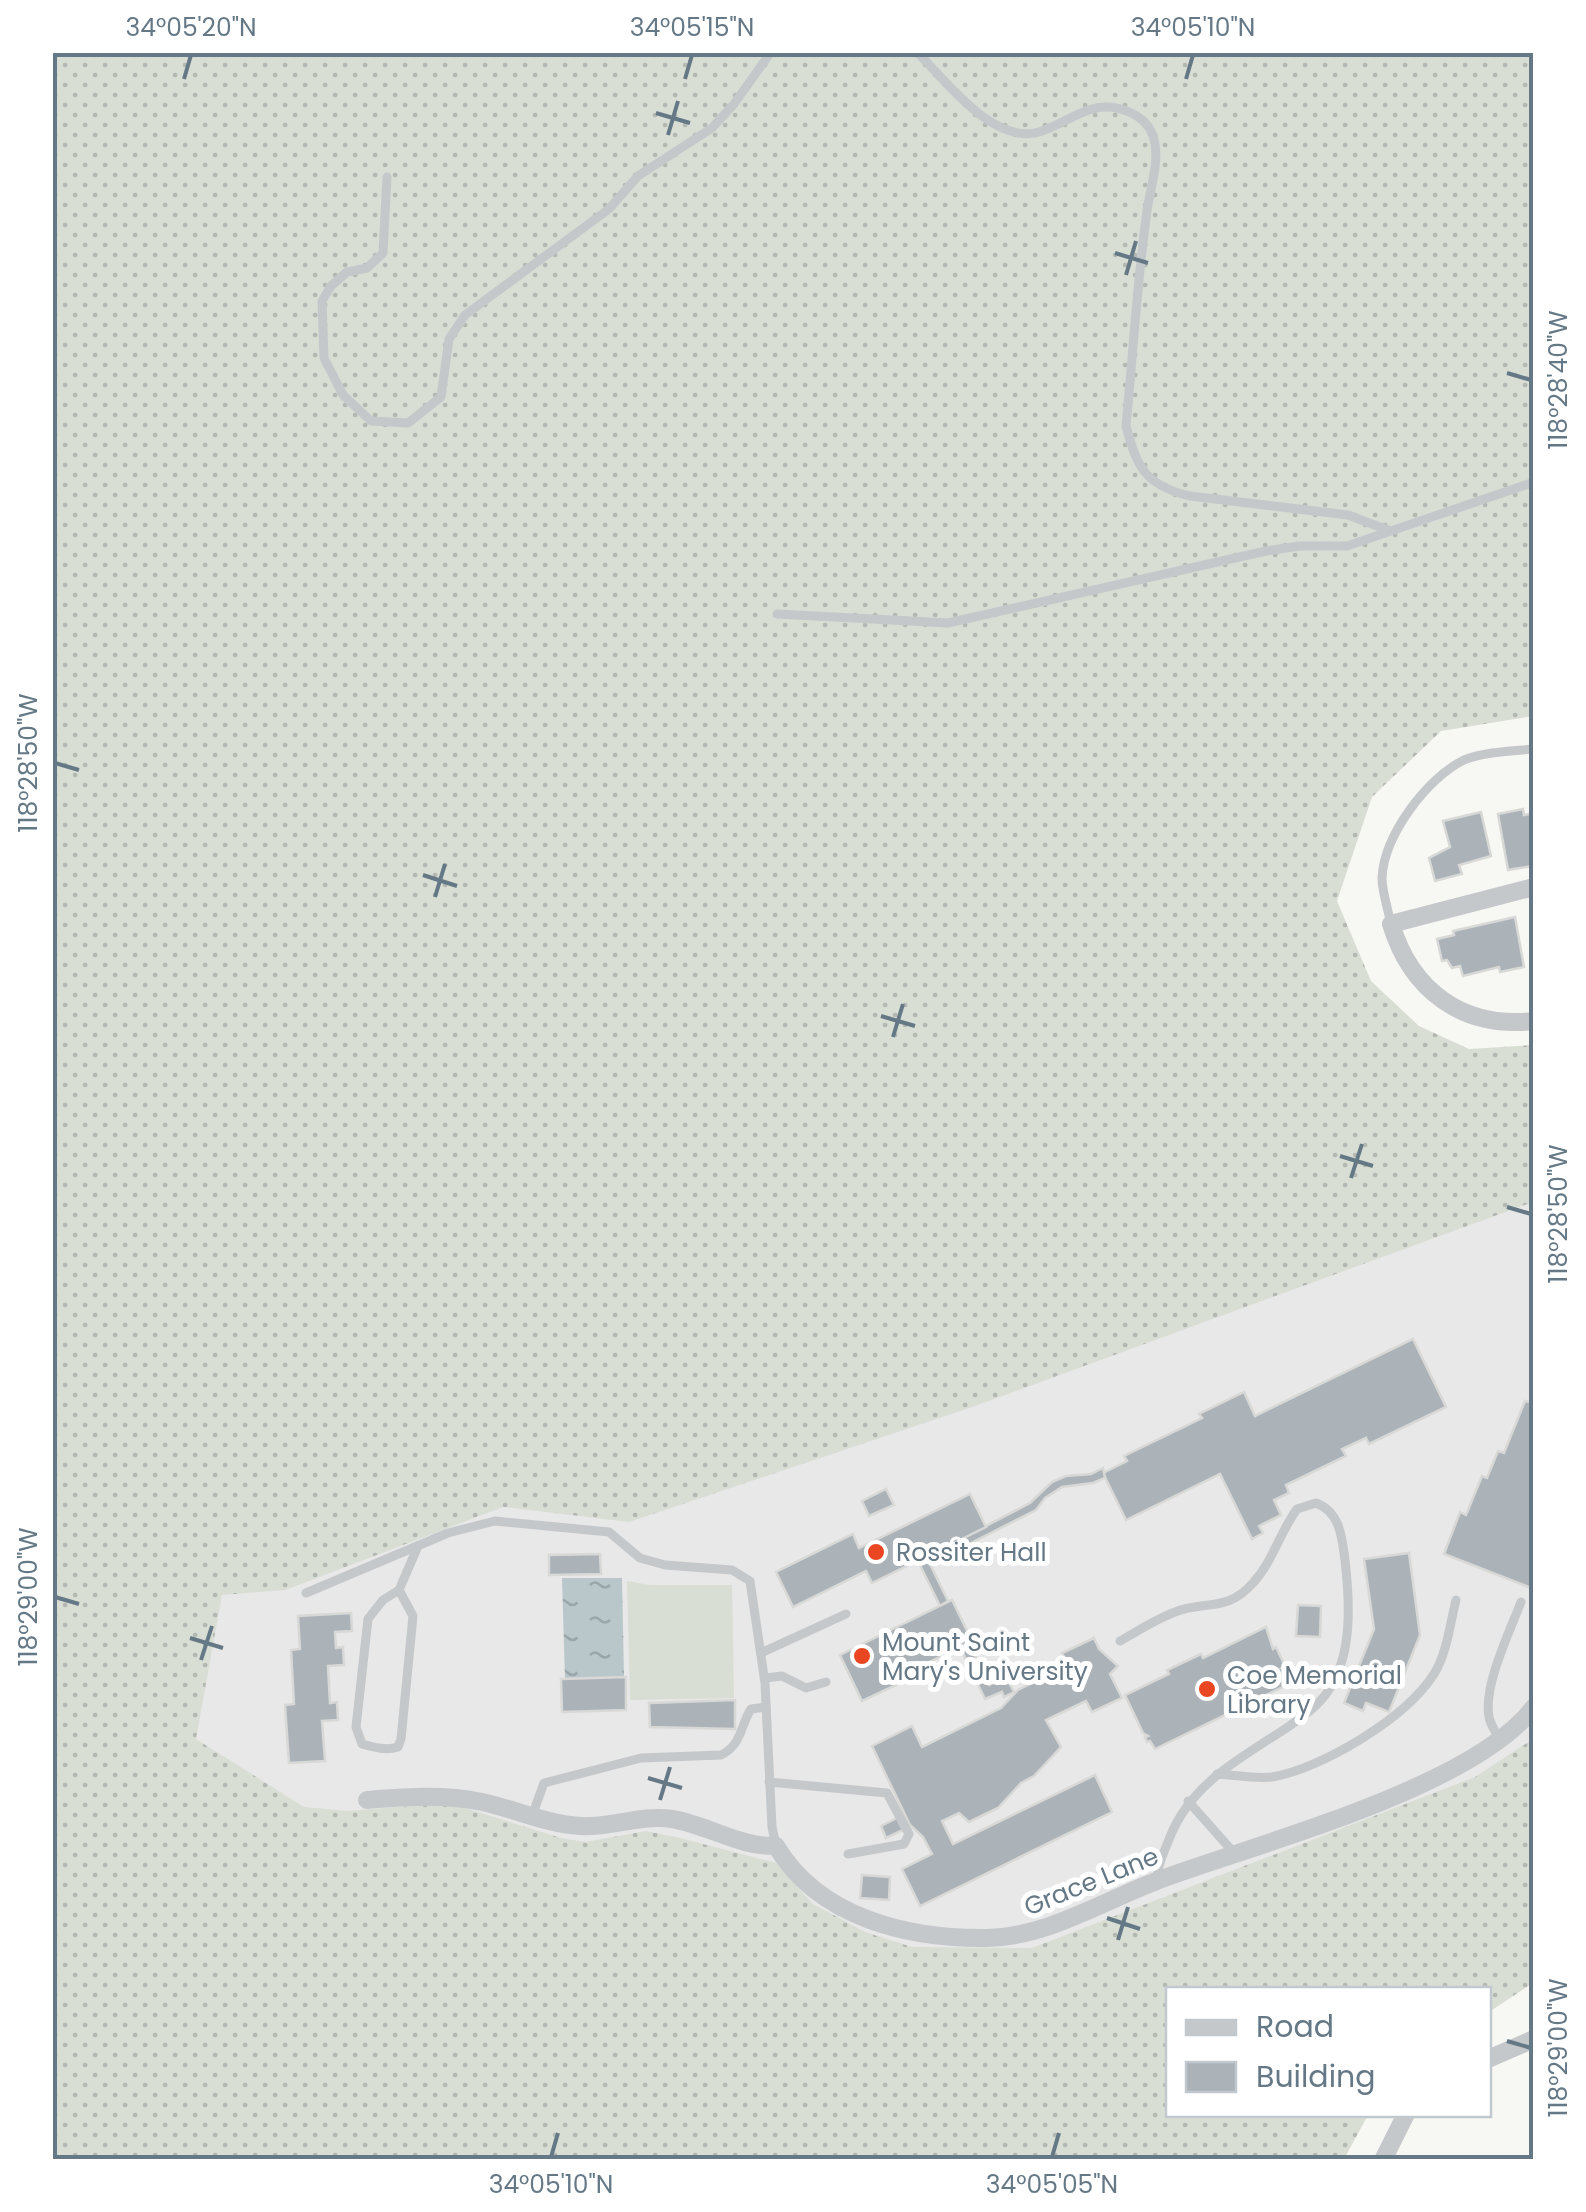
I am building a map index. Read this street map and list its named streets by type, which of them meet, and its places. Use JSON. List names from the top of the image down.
{
  "streets": {
    "street": ["Grace Lane"]
  },
  "places": ["Rossiter Hall", "Mount Saint Mary's University", "Coe Memorial Library"],
  "legend": ["Road", "Building"],
  "coordinates": [
    "34°05'20\"N",
    "34°05'15\"N",
    "34°05'10\"N",
    "118°28'40\"W",
    "118°28'50\"W",
    "118°29'00\"W",
    "34°05'05\"N"
  ]
}
